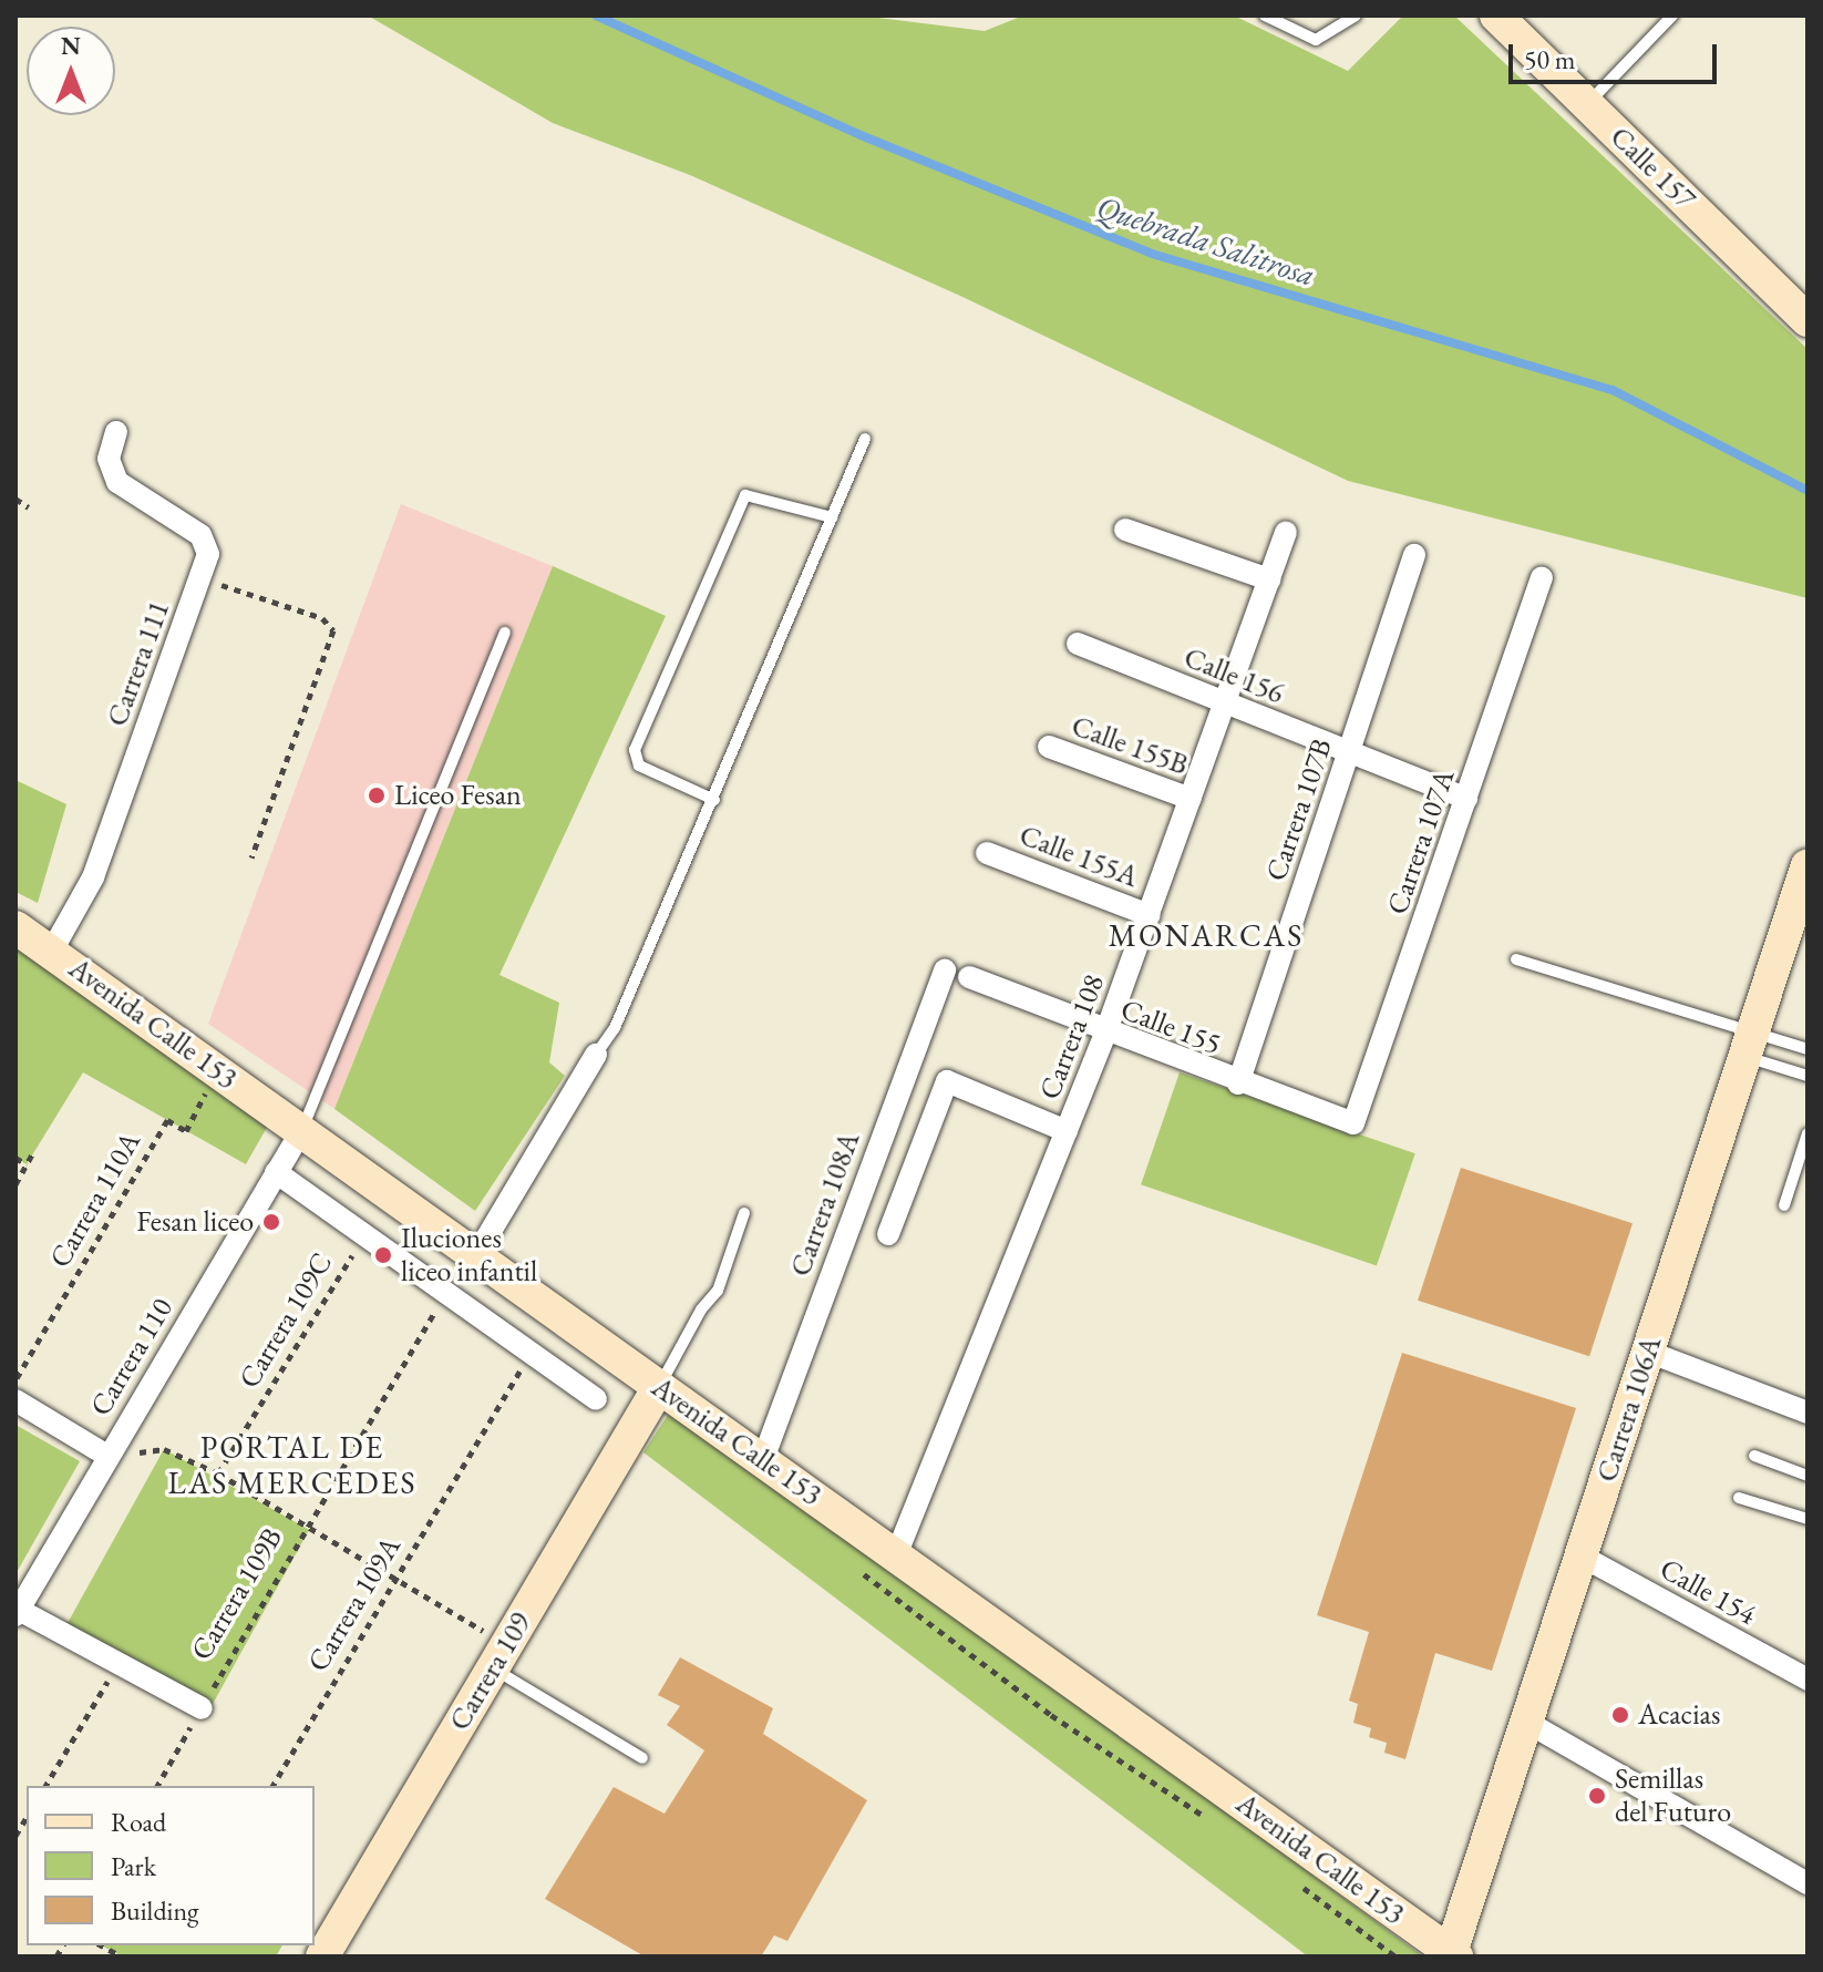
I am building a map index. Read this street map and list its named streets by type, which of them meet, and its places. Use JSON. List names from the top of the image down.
{
  "streets": {
    "street": [
      "Calle 157",
      "Carrera 111",
      "Calle 156",
      "Calle 155B",
      "Carrera 107B",
      "Carrera 107A",
      "Calle 155A",
      "Avenida Calle 153",
      "Calle 155",
      "Carrera 108",
      "Carrera 108A",
      "Carrera 110",
      "Carrera 106A",
      "Calle 154",
      "Carrera 109"
    ],
    "path": [
      "Carrera 110A",
      "Carrera 109C",
      "Carrera 109B",
      "Carrera 109A"
    ]
  },
  "crossings": [
    ["Carrera 111", "Avenida Calle 153"],
    ["Calle 156", "Carrera 107B"],
    ["Calle 156", "Carrera 107A"],
    ["Calle 156", "Carrera 108"],
    ["Calle 155B", "Carrera 108"],
    ["Carrera 107B", "Calle 155"],
    ["Carrera 107A", "Calle 155"],
    ["Calle 155A", "Carrera 108"],
    ["Avenida Calle 153", "Carrera 108"],
    ["Avenida Calle 153", "Carrera 110A"],
    ["Avenida Calle 153", "Carrera 108A"],
    ["Avenida Calle 153", "Carrera 110"],
    ["Avenida Calle 153", "Carrera 106A"],
    ["Avenida Calle 153", "Carrera 109"],
    ["Calle 155", "Carrera 108"],
    ["Carrera 106A", "Calle 154"]
  ],
  "districts": ["MONARCAS", "PORTAL DE LAS MERCEDES"],
  "water": ["Quebrada Salitrosa"],
  "places": [
    "Liceo Fesan",
    "Fesan liceo",
    "Iluciones liceo infantil",
    "Acacias",
    "Semillas del Futuro"
  ],
  "legend": ["Road", "Park", "Building"],
  "scale_bar": "50 m",
  "north": "top"
}
